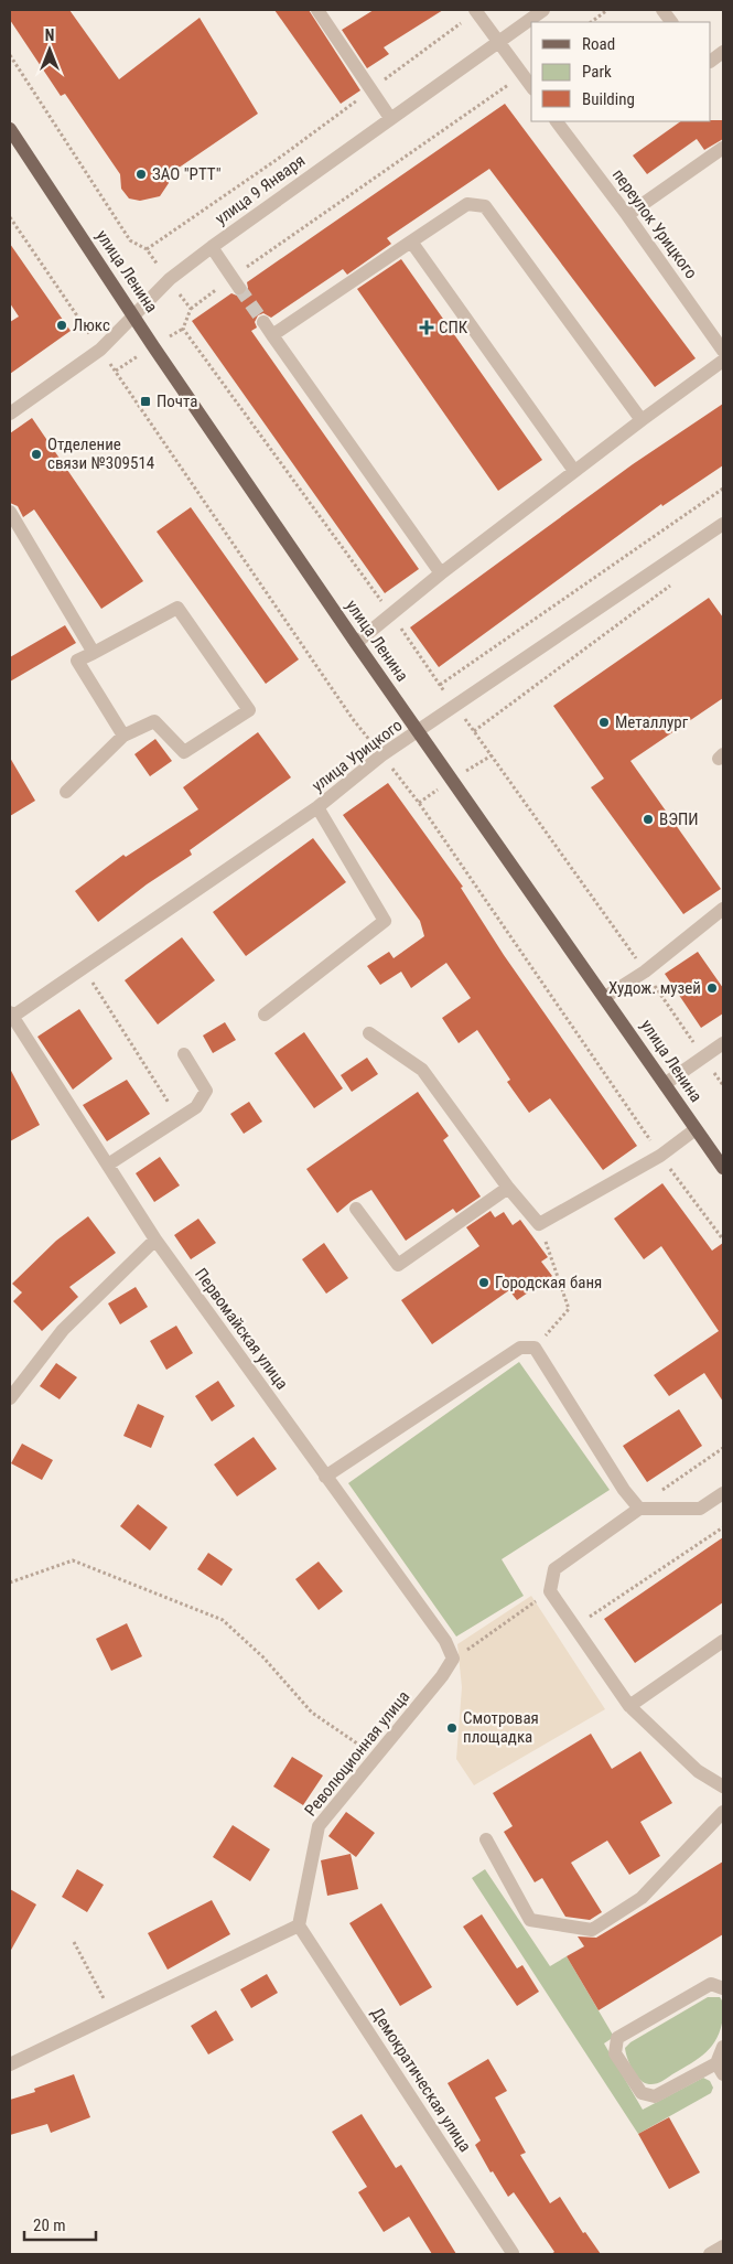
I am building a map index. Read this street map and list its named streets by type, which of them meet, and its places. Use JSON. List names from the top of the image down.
{
  "streets": {
    "main road": ["улица Ленина"],
    "street": [
      "улица 9 Января",
      "переулок Урицкого",
      "улица Урицкого",
      "Первомайская улица",
      "Революционная улица",
      "Демократическая улица"
    ]
  },
  "crossings": [
    ["улица 9 Января", "улица Ленина"],
    ["улица Ленина", "улица Урицкого"],
    ["улица Урицкого", "Первомайская улица"],
    ["Первомайская улица", "Революционная улица"],
    ["Революционная улица", "Демократическая улица"]
  ],
  "places": {
    "other": [
      "ЗАО \"РТТ\"",
      "Люкс",
      "Отделение связи №309514",
      "Металлург",
      "ВЭПИ",
      "Худож. музей",
      "Городская баня",
      "Смотровая площадка"
    ],
    "health": ["СПК"],
    "transit": ["Почта"]
  },
  "legend": ["Road", "Park", "Building"],
  "scale_bar": "20 m",
  "north": "top"
}
